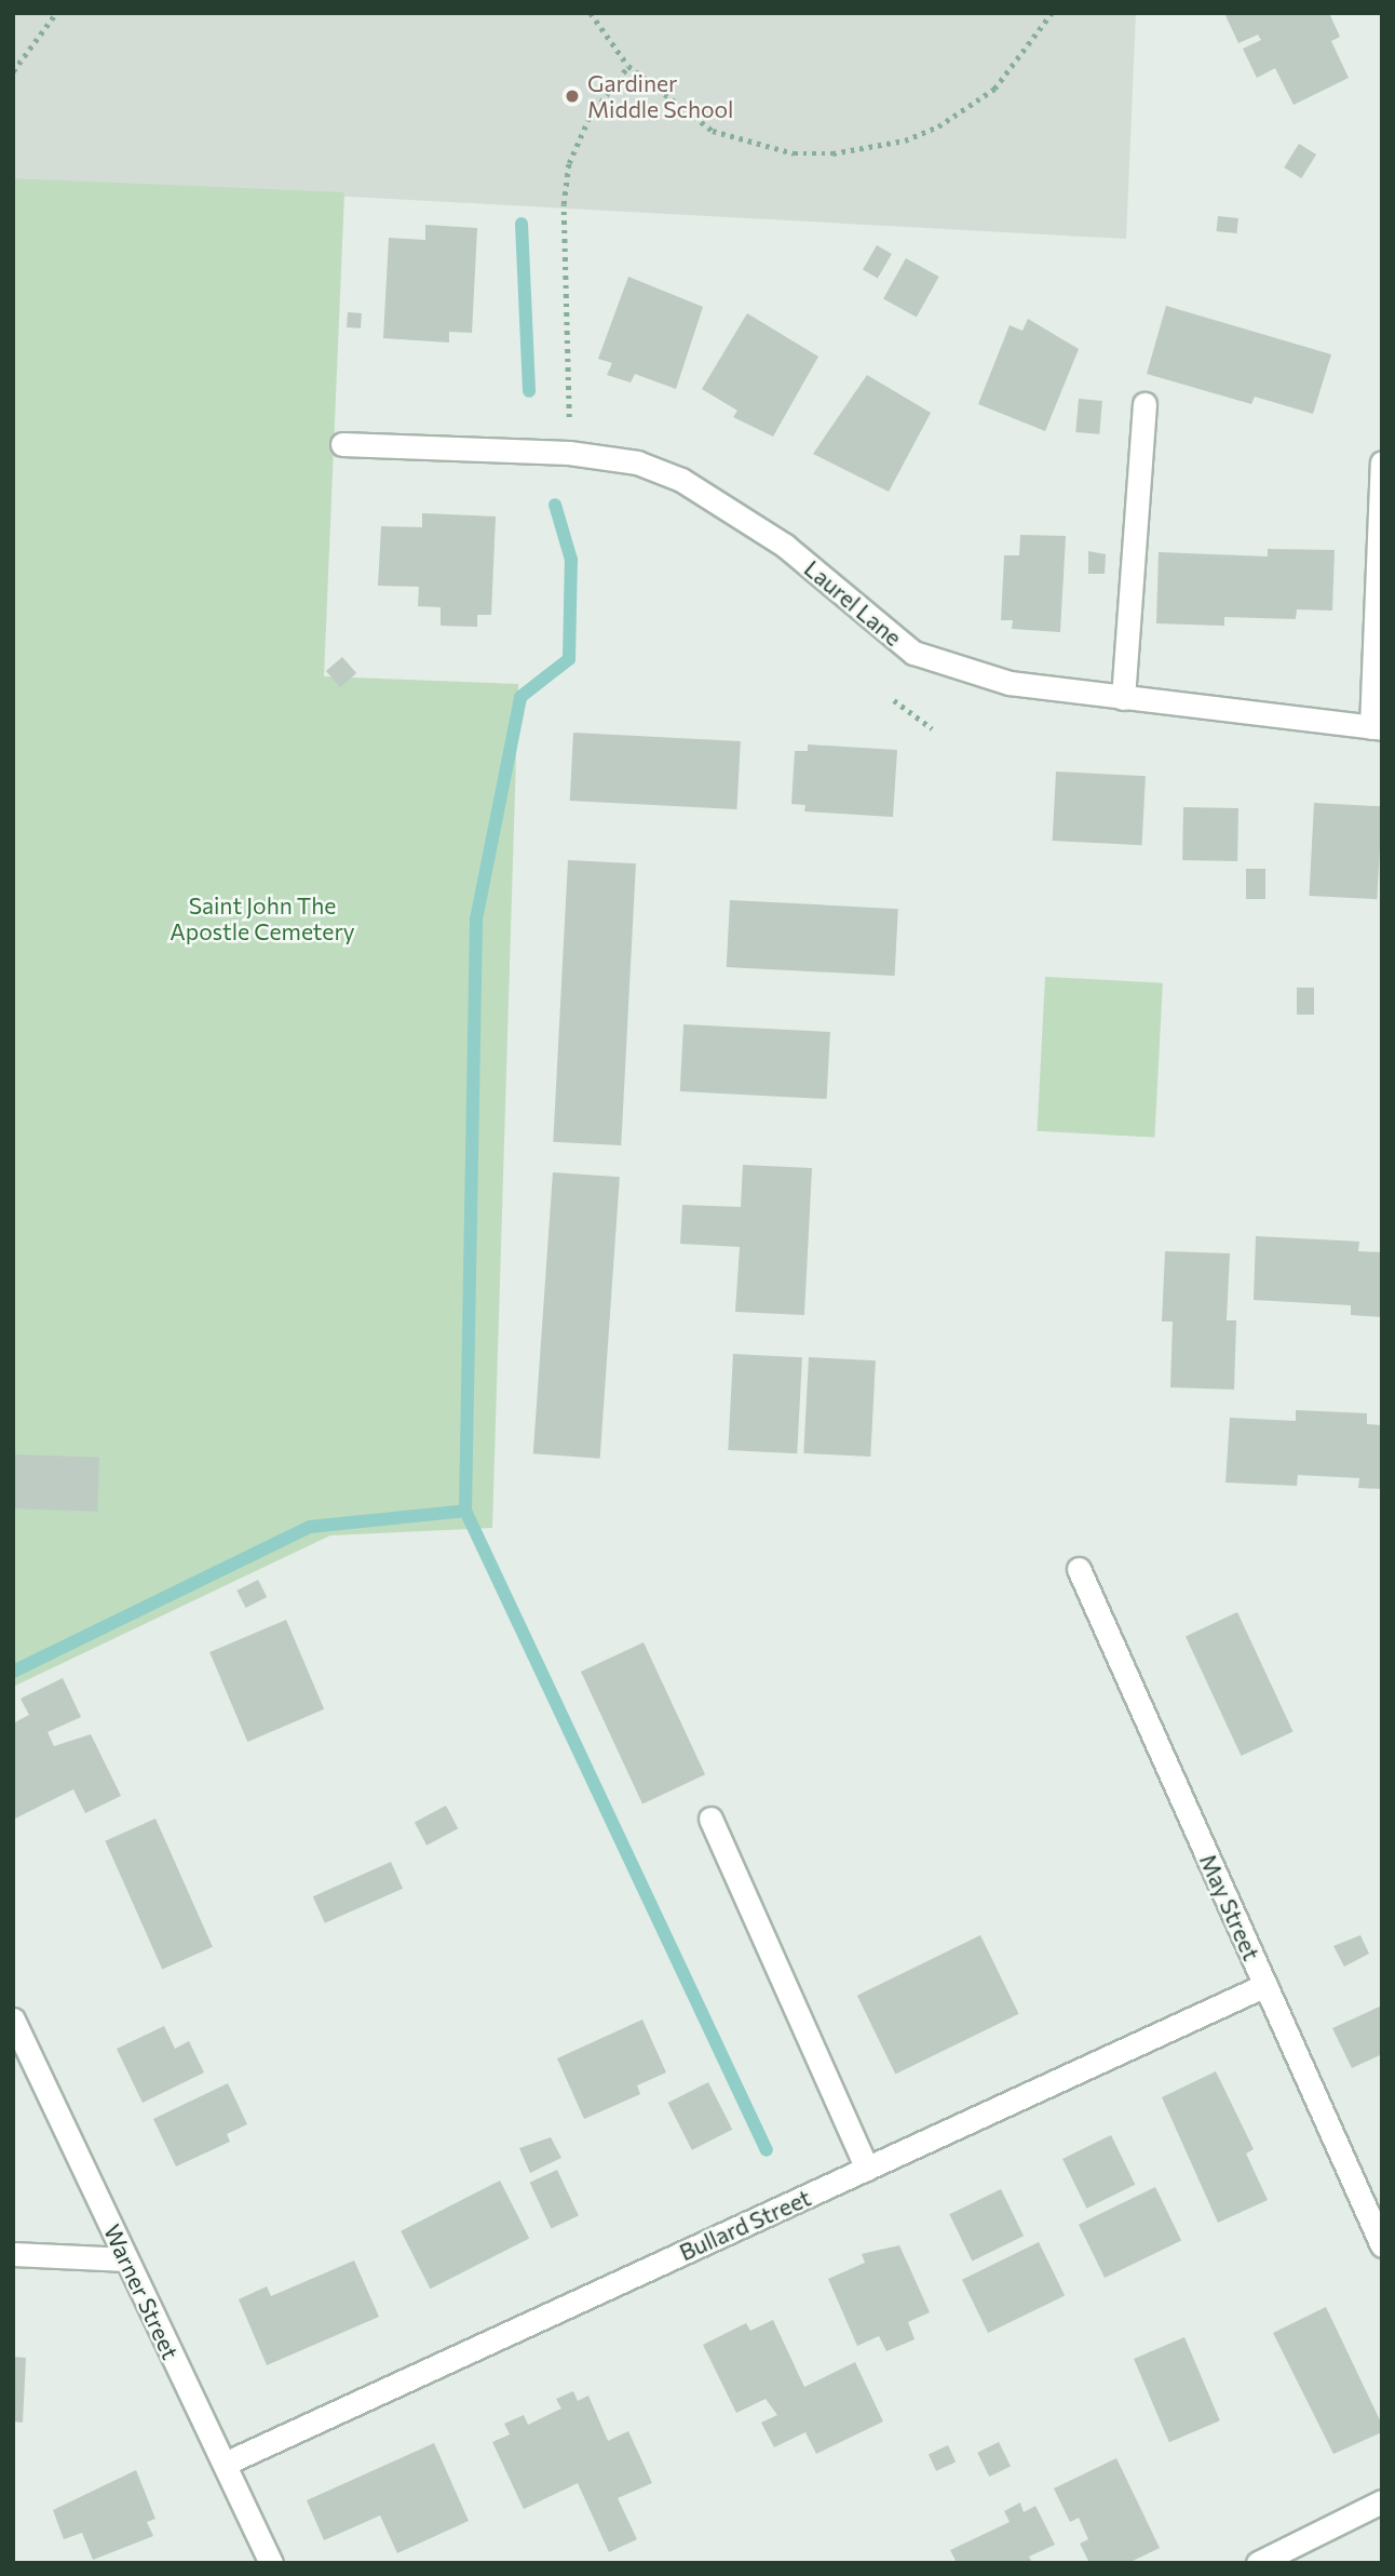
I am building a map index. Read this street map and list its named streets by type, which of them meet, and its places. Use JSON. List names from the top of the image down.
{
  "streets": {
    "street": [
      "Laurel Lane",
      "May Street",
      "Bullard Street",
      "Warner Street"
    ]
  },
  "crossings": [
    ["May Street", "Bullard Street"],
    ["Bullard Street", "Warner Street"]
  ],
  "parks": ["Saint John The Apostle Cemetery"],
  "places": ["Gardiner Middle School"]
}
